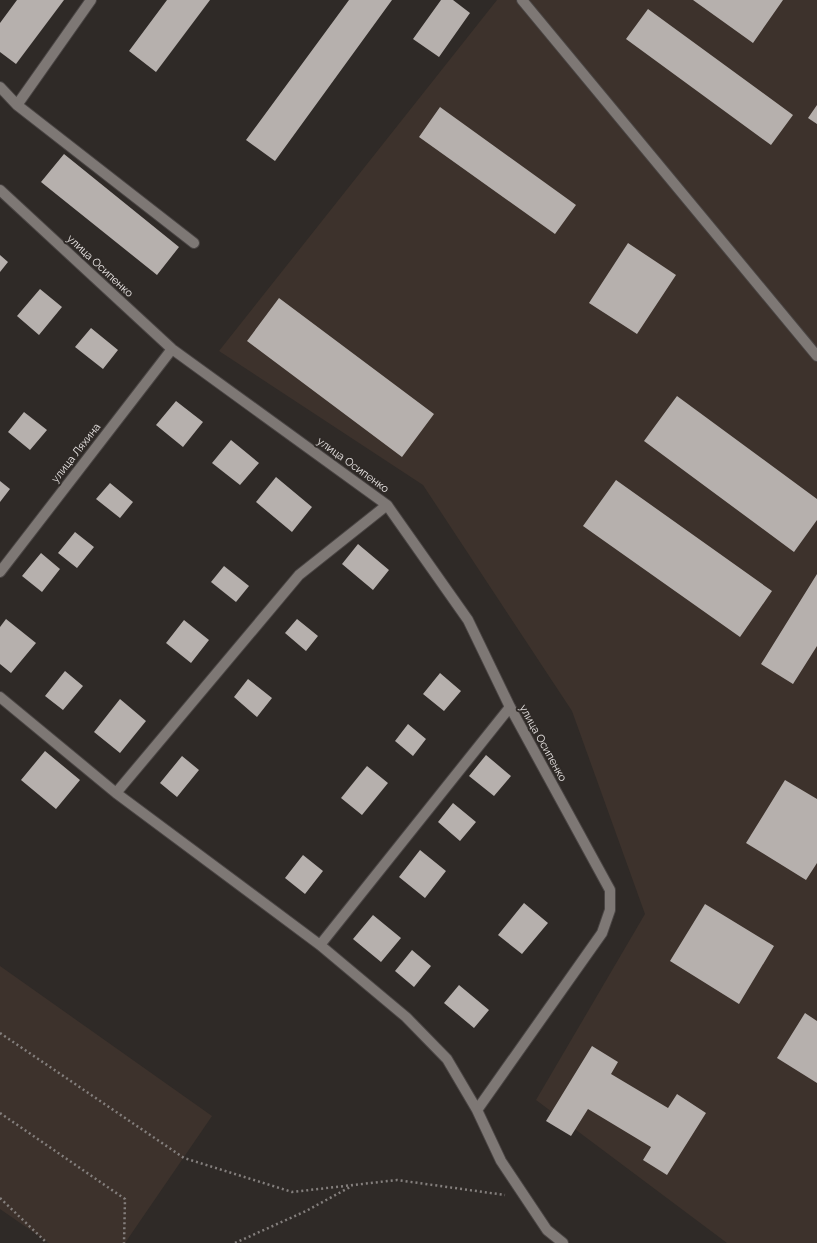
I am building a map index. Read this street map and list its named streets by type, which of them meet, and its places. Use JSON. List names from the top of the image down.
{
  "streets": {
    "street": ["улица Осипенко", "улица Ляхина"]
  },
  "crossings": [
    ["улица Осипенко", "улица Ляхина"]
  ]
}
